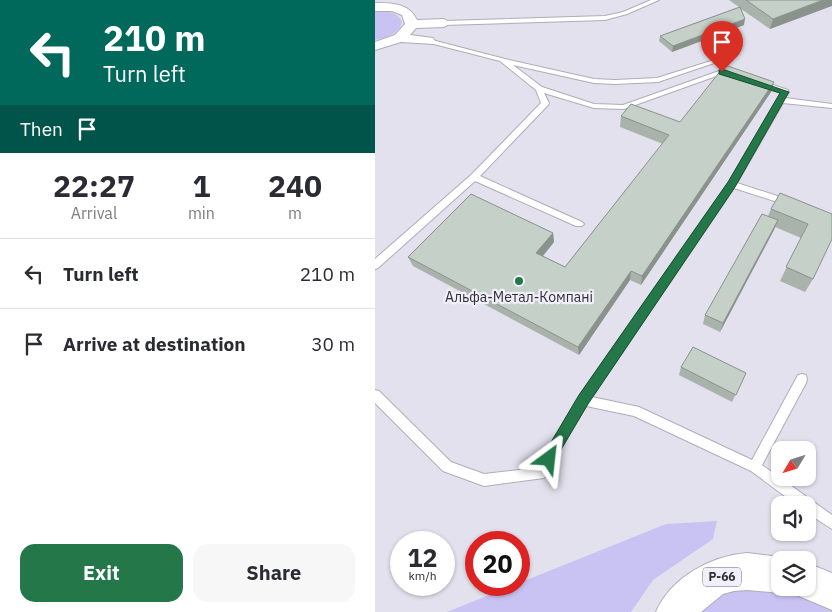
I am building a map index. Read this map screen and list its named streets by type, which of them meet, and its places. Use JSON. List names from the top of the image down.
{
  "streets": {
    "main road": ["Р-66"]
  },
  "places": ["Альфа-Метал-Компані"],
  "north": "bottom left",
  "page": {
    "turn": ["210 m", "Turn left"],
    "then": "Then",
    "eta": [
      "22:27",
      "Arrival",
      "1",
      "min",
      "240",
      "m"
    ],
    "list": [
      {
        "name": "Turn left",
        "value": "210 m"
      },
      {
        "name": "Arrive at destination",
        "value": "30 m"
      }
    ],
    "speed": "12 km/h",
    "limit": "20",
    "buttons": ["Exit", "Share"]
  }
}
